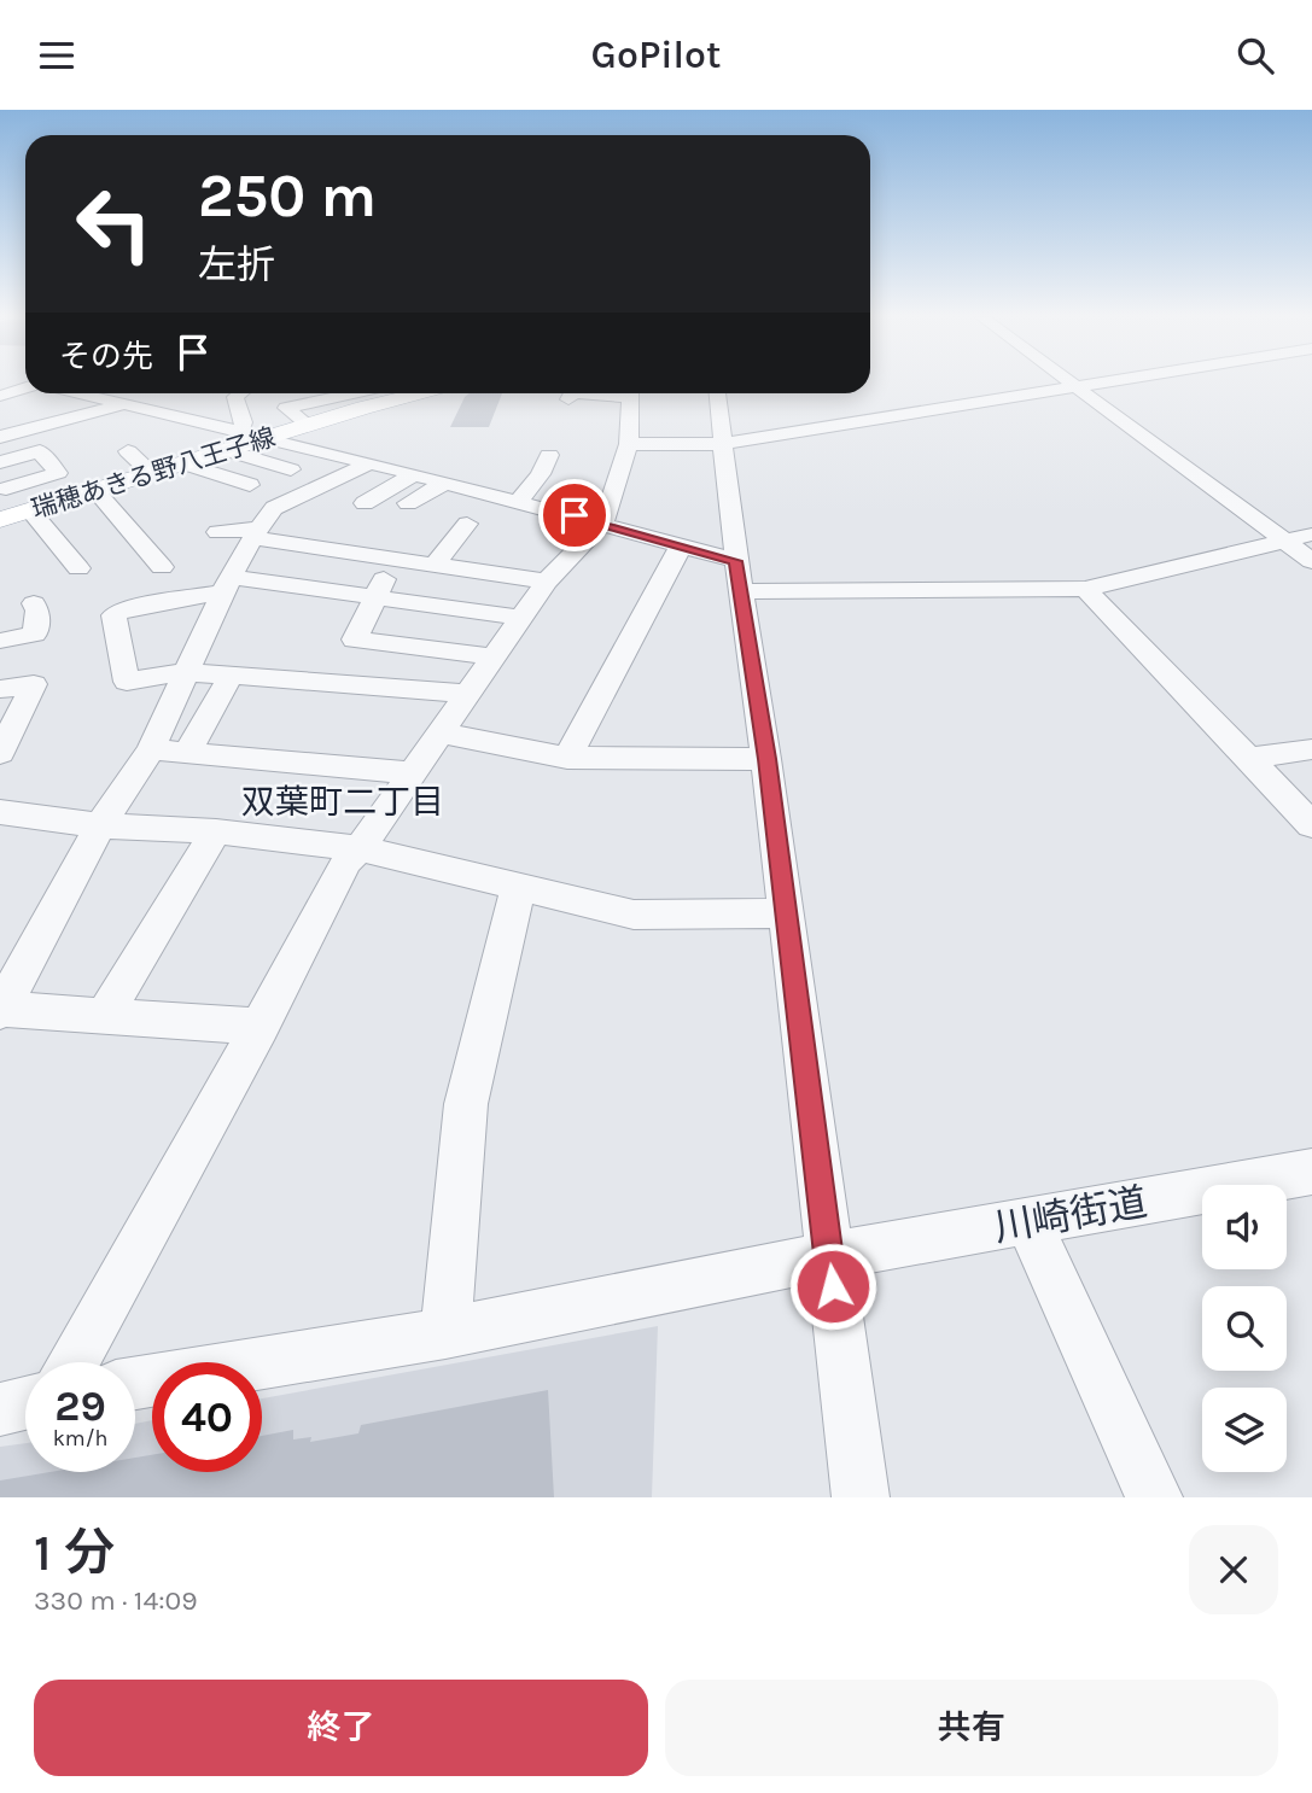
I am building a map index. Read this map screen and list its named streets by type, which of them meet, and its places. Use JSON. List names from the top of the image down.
{
  "streets": {
    "main road": ["瑞穂あきる野八王子線"],
    "street": ["川崎街道"]
  },
  "districts": ["双葉町二丁目"],
  "page": {
    "header": "GoPilot",
    "turn": ["250 m", "左折"],
    "then": "その先",
    "speed": "29 km/h",
    "limit": "40",
    "heading": ["1 分", "330 m · 14:09"],
    "buttons": ["終了", "共有"]
  }
}
